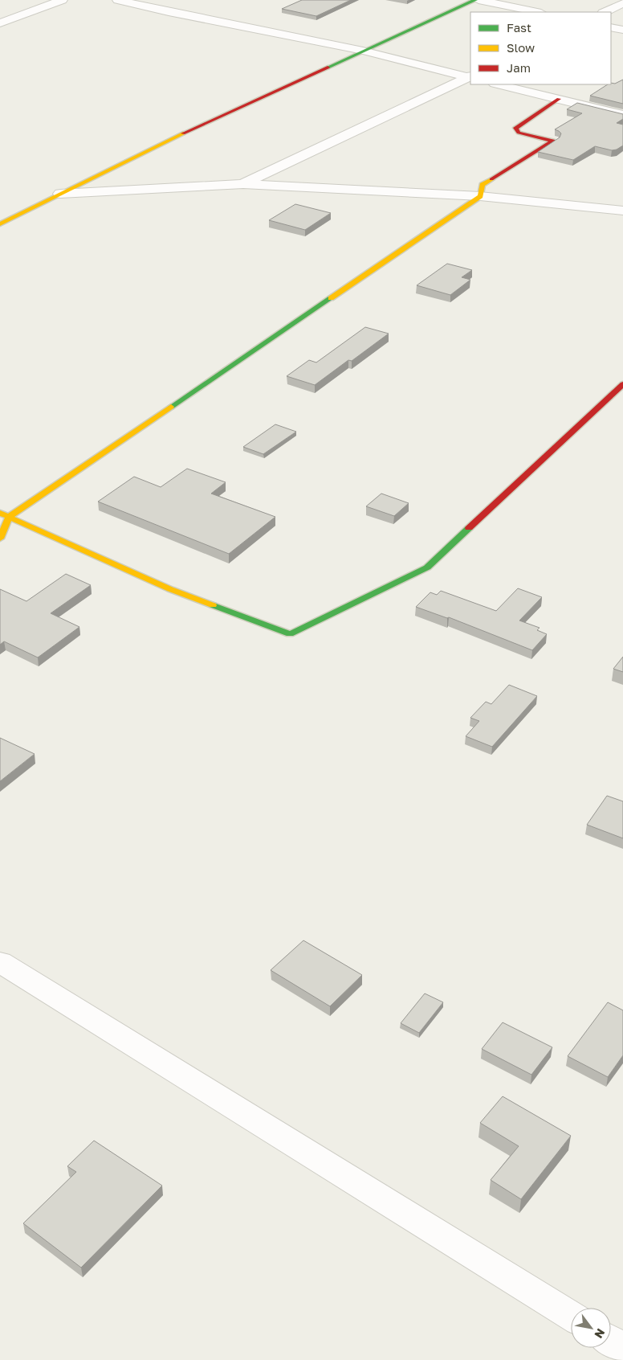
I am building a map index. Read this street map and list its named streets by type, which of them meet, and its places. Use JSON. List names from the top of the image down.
{
  "legend": ["Fast", "Slow", "Jam"],
  "north": "bottom right"
}
